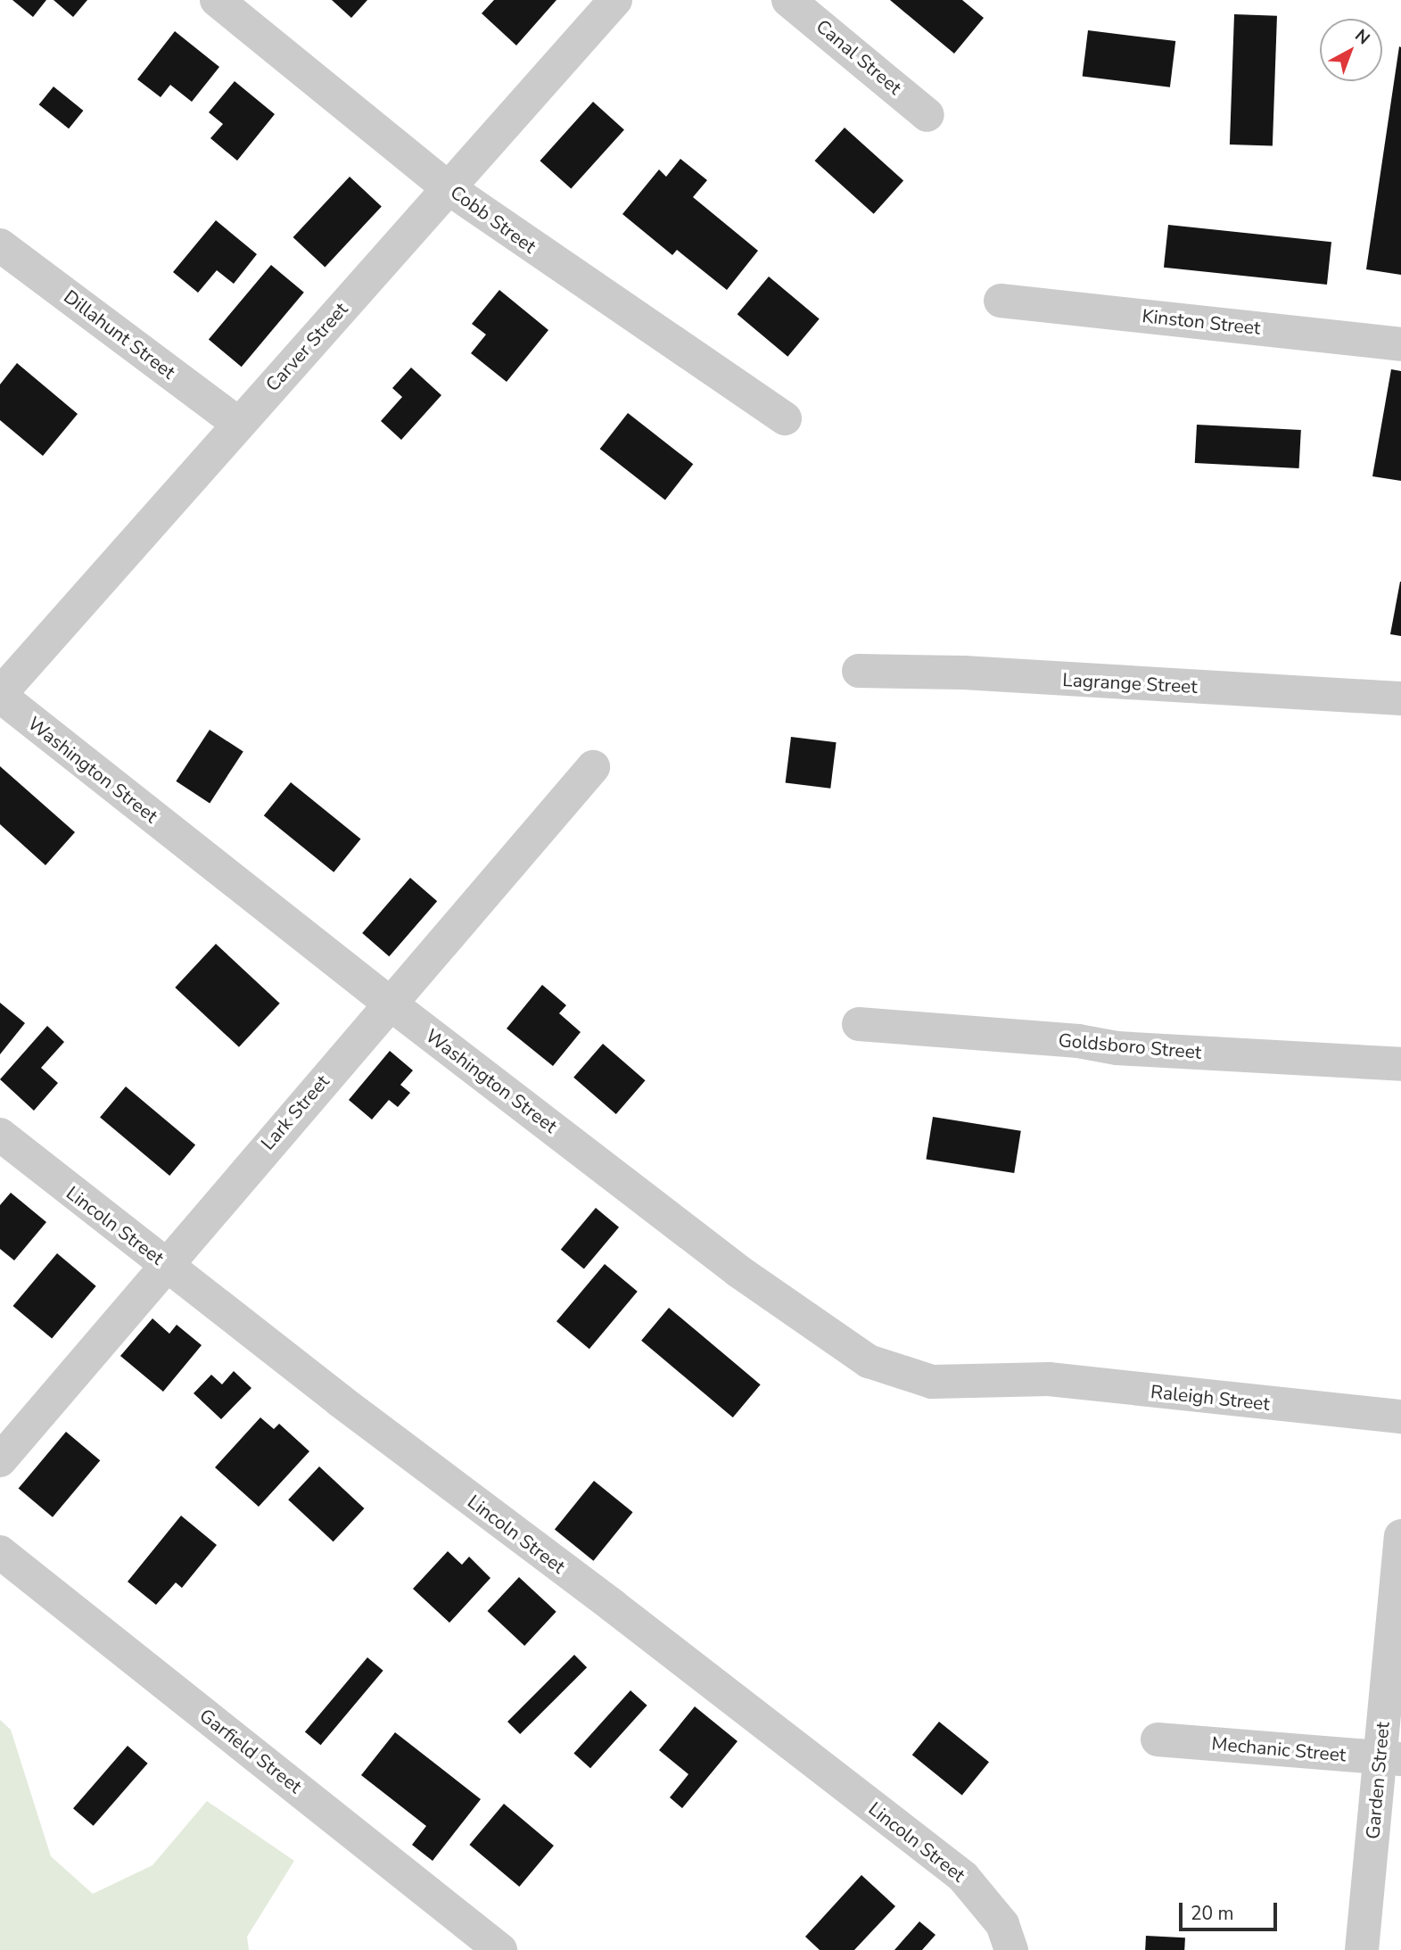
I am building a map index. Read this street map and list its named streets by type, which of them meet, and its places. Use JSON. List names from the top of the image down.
{
  "streets": {
    "street": [
      "Canal Street",
      "Cobb Street",
      "Kinston Street",
      "Dillahunt Street",
      "Carver Street",
      "Lagrange Street",
      "Washington Street",
      "Goldsboro Street",
      "Lark Street",
      "Lincoln Street",
      "Raleigh Street",
      "Mechanic Street",
      "Garfield Street",
      "Garden Street"
    ]
  },
  "crossings": [
    ["Cobb Street", "Carver Street"],
    ["Dillahunt Street", "Carver Street"],
    ["Carver Street", "Washington Street"],
    ["Washington Street", "Lark Street"],
    ["Washington Street", "Raleigh Street"],
    ["Lark Street", "Lincoln Street"],
    ["Mechanic Street", "Garden Street"]
  ],
  "scale_bar": "20 m",
  "north": "top right"
}
